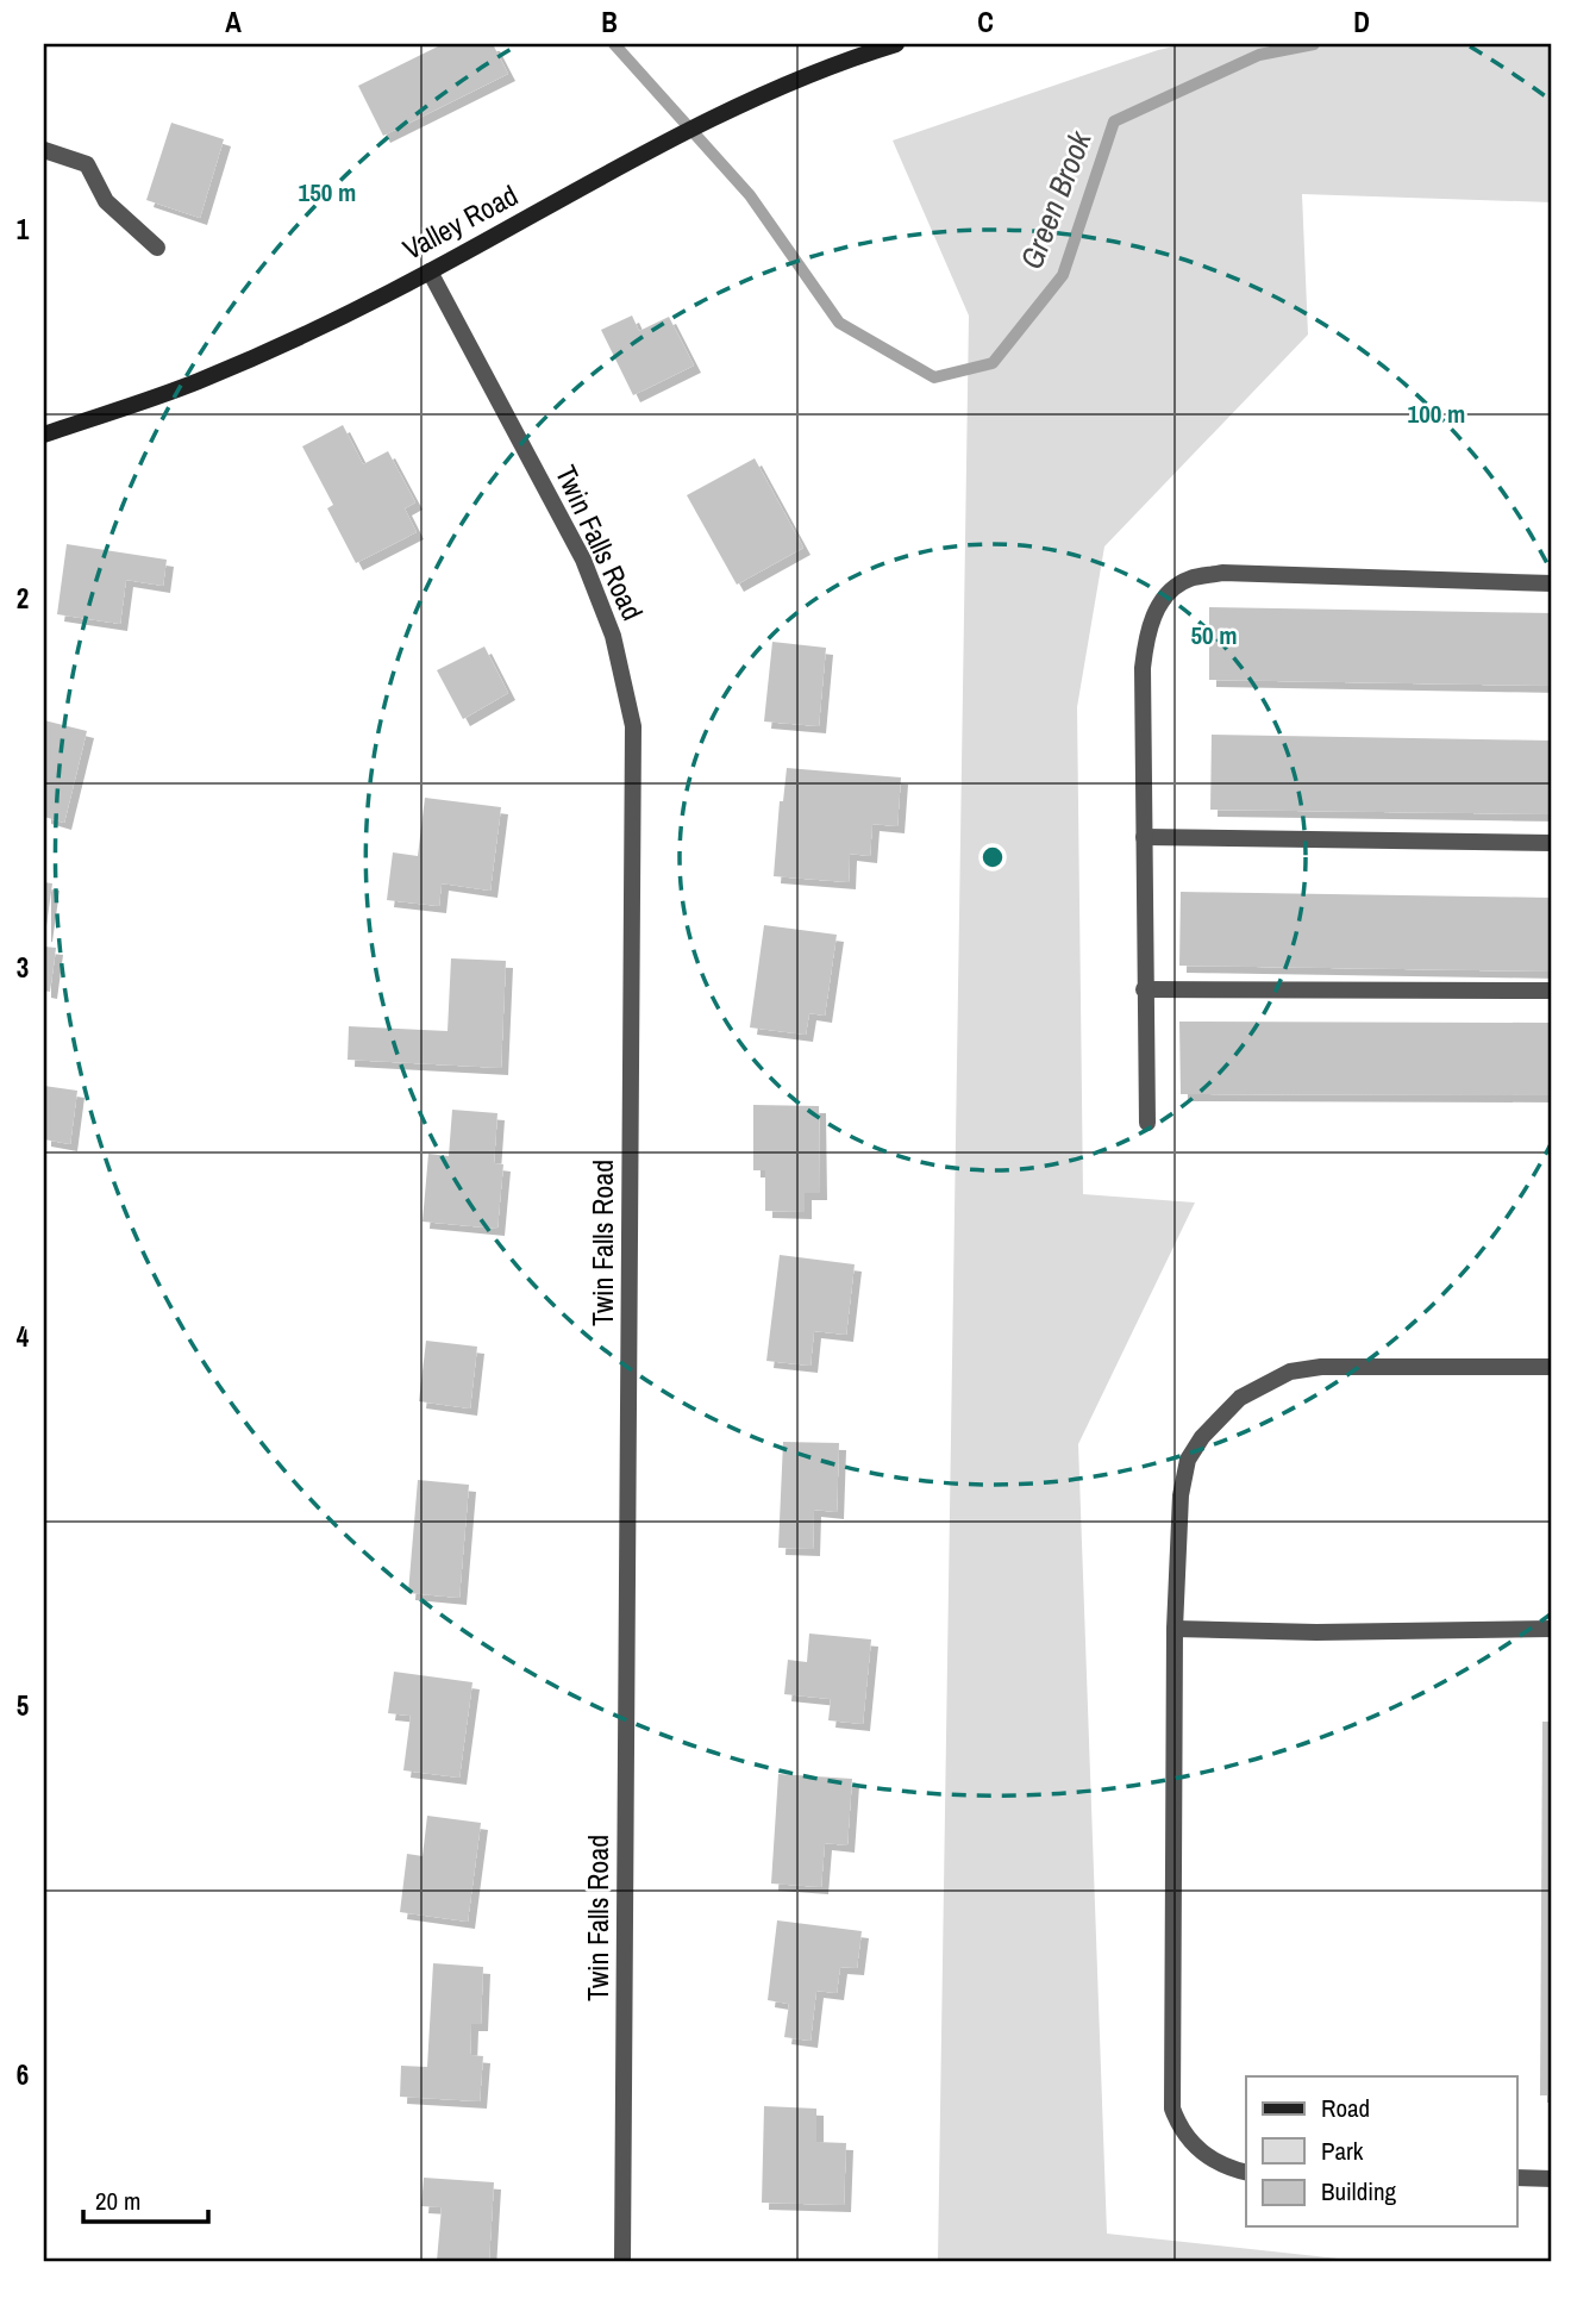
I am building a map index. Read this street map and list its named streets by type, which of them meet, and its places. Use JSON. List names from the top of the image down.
{
  "streets": {
    "main road": ["Valley Road"],
    "street": ["Twin Falls Road"]
  },
  "crossings": [
    ["Valley Road", "Twin Falls Road"]
  ],
  "water": ["Green Brook"],
  "legend": ["Road", "Park", "Building"],
  "scale_bar": "20 m",
  "grid": {
    "columns": [
      "A",
      "B",
      "C",
      "D"
    ],
    "rows": [
      "1",
      "2",
      "3",
      "4",
      "5",
      "6"
    ]
  },
  "rings": ["150 m", "100 m", "50 m"]
}
